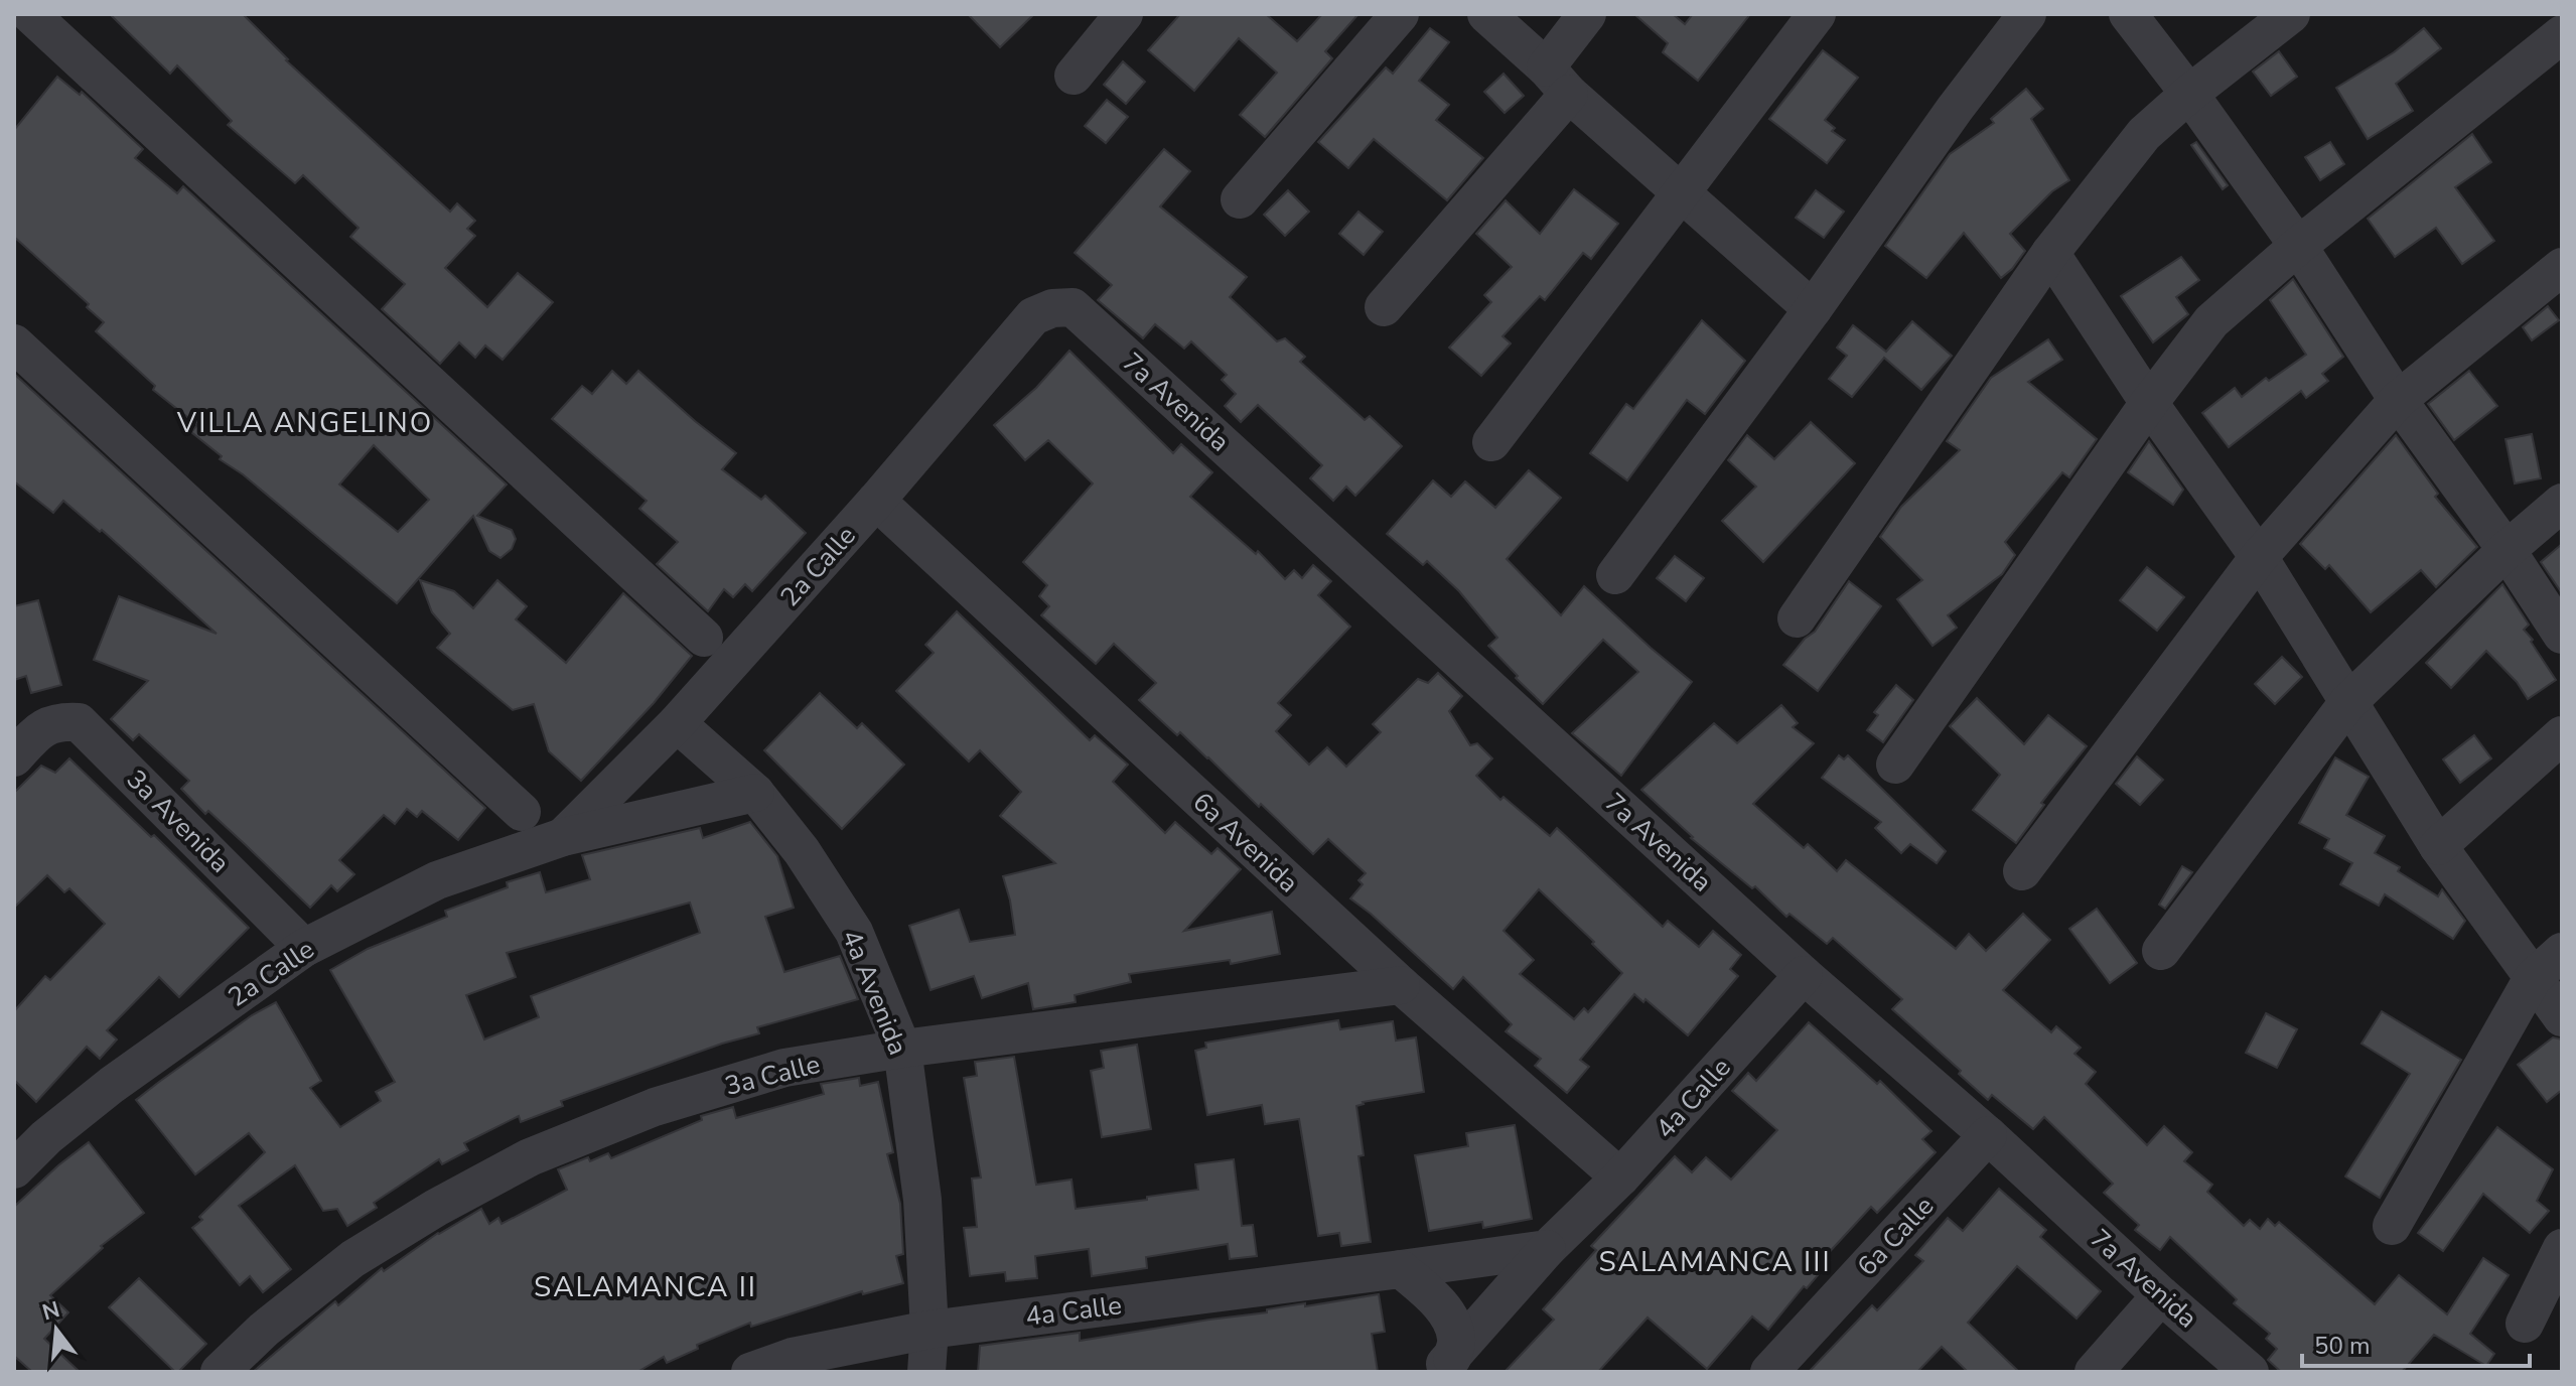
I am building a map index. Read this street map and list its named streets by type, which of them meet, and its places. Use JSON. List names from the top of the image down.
{
  "streets": {
    "street": [
      "7a Avenida",
      "2a Calle",
      "3a Avenida",
      "6a Avenida",
      "4a Avenida",
      "3a Calle",
      "4a Calle",
      "6a Calle"
    ]
  },
  "crossings": [
    ["7a Avenida", "2a Calle"],
    ["7a Avenida", "4a Calle"],
    ["7a Avenida", "6a Calle"],
    ["2a Calle", "3a Avenida"],
    ["2a Calle", "6a Avenida"],
    ["2a Calle", "4a Avenida"],
    ["6a Avenida", "3a Calle"],
    ["6a Avenida", "4a Calle"],
    ["4a Avenida", "3a Calle"],
    ["4a Avenida", "4a Calle"]
  ],
  "districts": ["VILLA ANGELINO", "SALAMANCA III", "SALAMANCA II"],
  "scale_bar": "50 m",
  "north": "top"
}
